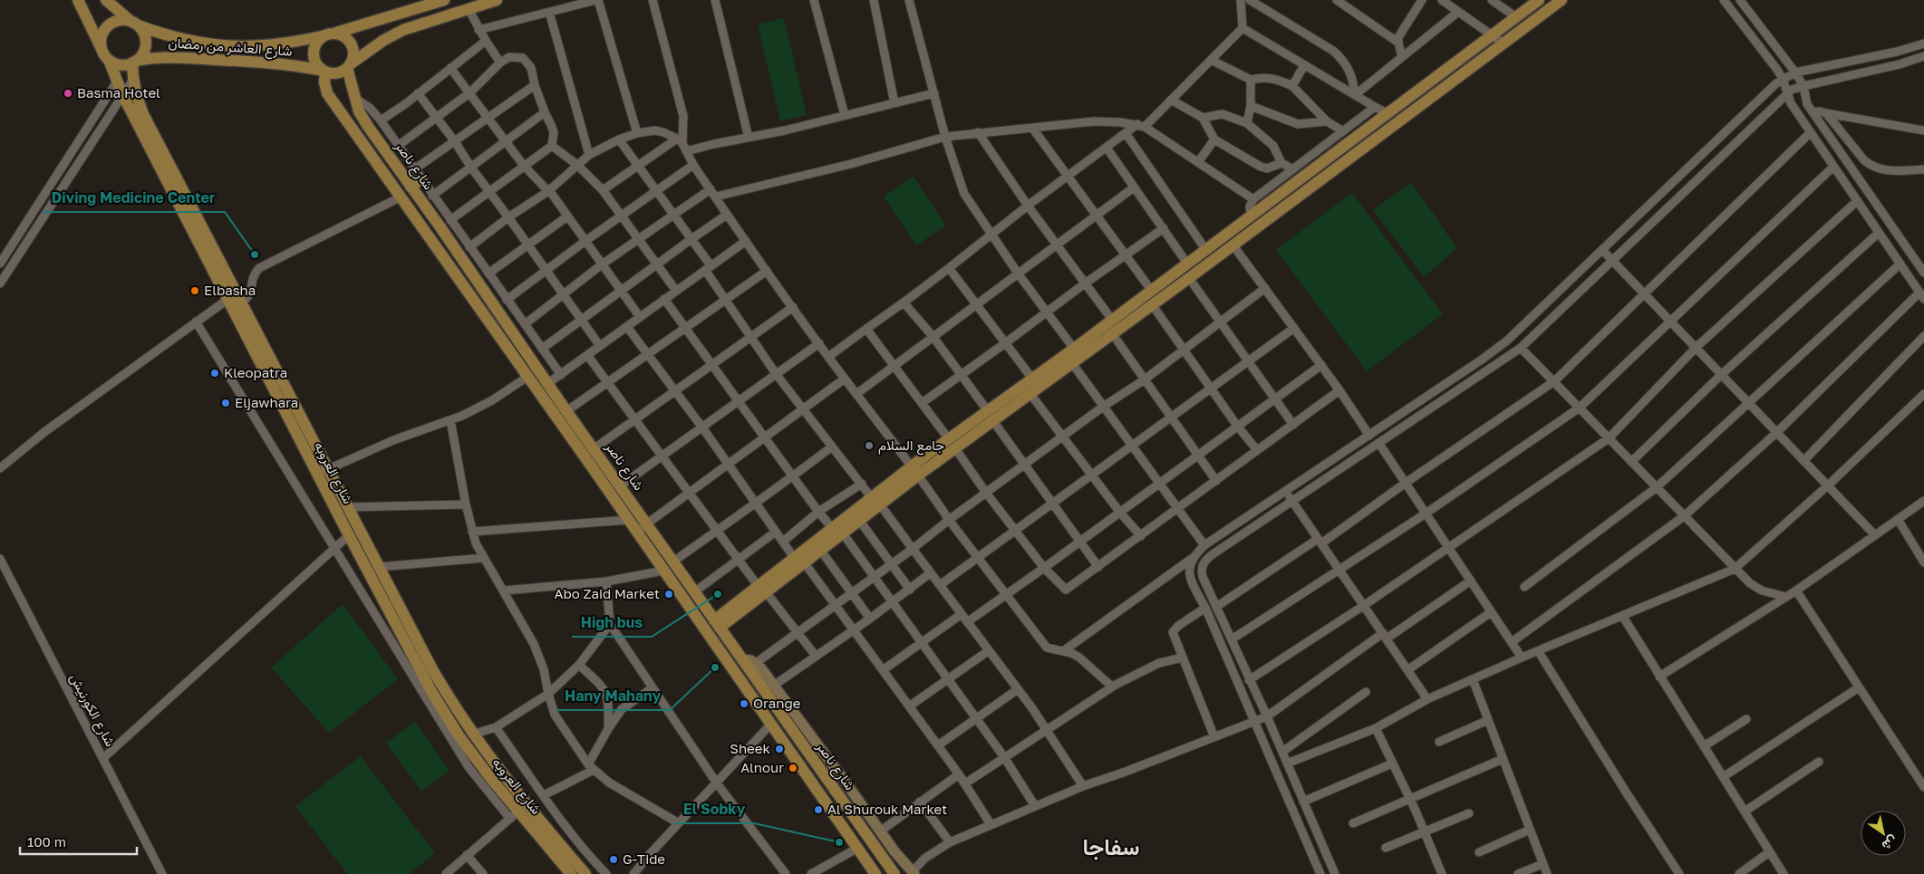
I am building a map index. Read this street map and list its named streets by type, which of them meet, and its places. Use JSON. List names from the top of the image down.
{
  "streets": {
    "main road": ["شارع العاشر من رمضان", "شارع ناصر", "شارع العروبه"],
    "street": ["شارع الكورنيش"]
  },
  "crossings": [
    ["شارع العاشر من رمضان", "شارع ناصر"],
    ["شارع العاشر من رمضان", "شارع العروبه"]
  ],
  "districts": ["سفاجا"],
  "places": [
    "Basma Hotel",
    "Diving Medicine Center",
    "Elbasha",
    "Kleopatra",
    "Eljawhara",
    "جامع السلام",
    "Abo Zaid Market",
    "High bus",
    "Hany Mahany",
    "Orange",
    "Sheek",
    "Alnour",
    "Al Shurouk Market",
    "El Sobky",
    "G-Tide"
  ],
  "scale_bar": "100 m",
  "north": "bottom right"
}
